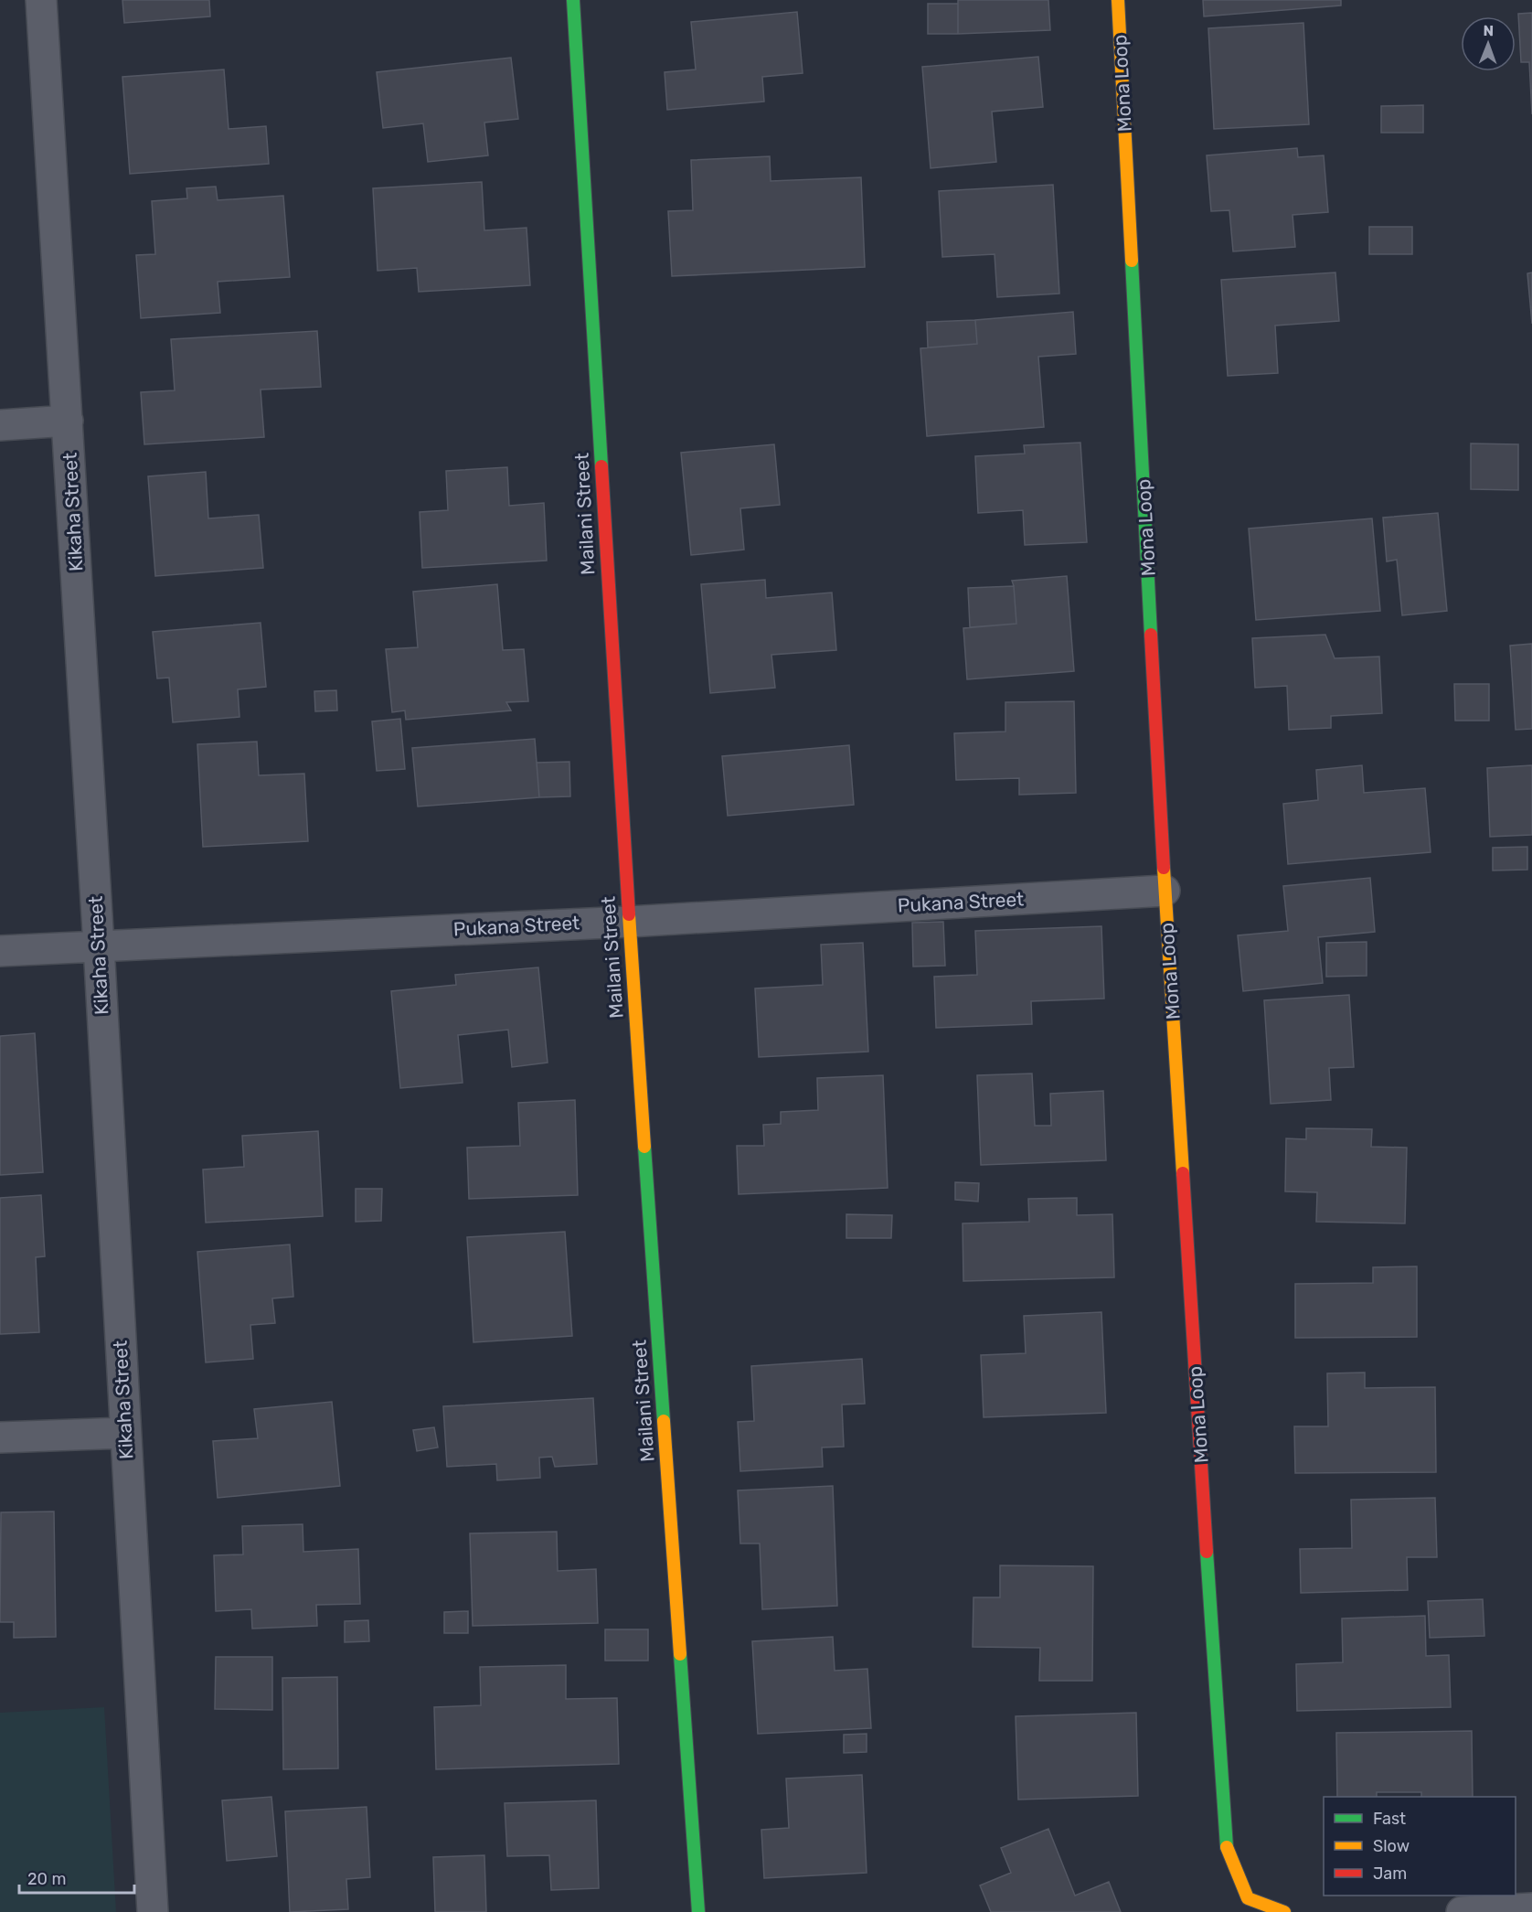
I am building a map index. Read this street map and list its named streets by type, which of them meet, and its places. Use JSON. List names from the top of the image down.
{
  "streets": {
    "street": [
      "Mona Loop",
      "Kikaha Street",
      "Mailani Street",
      "Pukana Street"
    ]
  },
  "crossings": [
    ["Mona Loop", "Pukana Street"],
    ["Kikaha Street", "Pukana Street"],
    ["Mailani Street", "Pukana Street"]
  ],
  "legend": ["Fast", "Slow", "Jam"],
  "scale_bar": "20 m",
  "north": "top"
}
